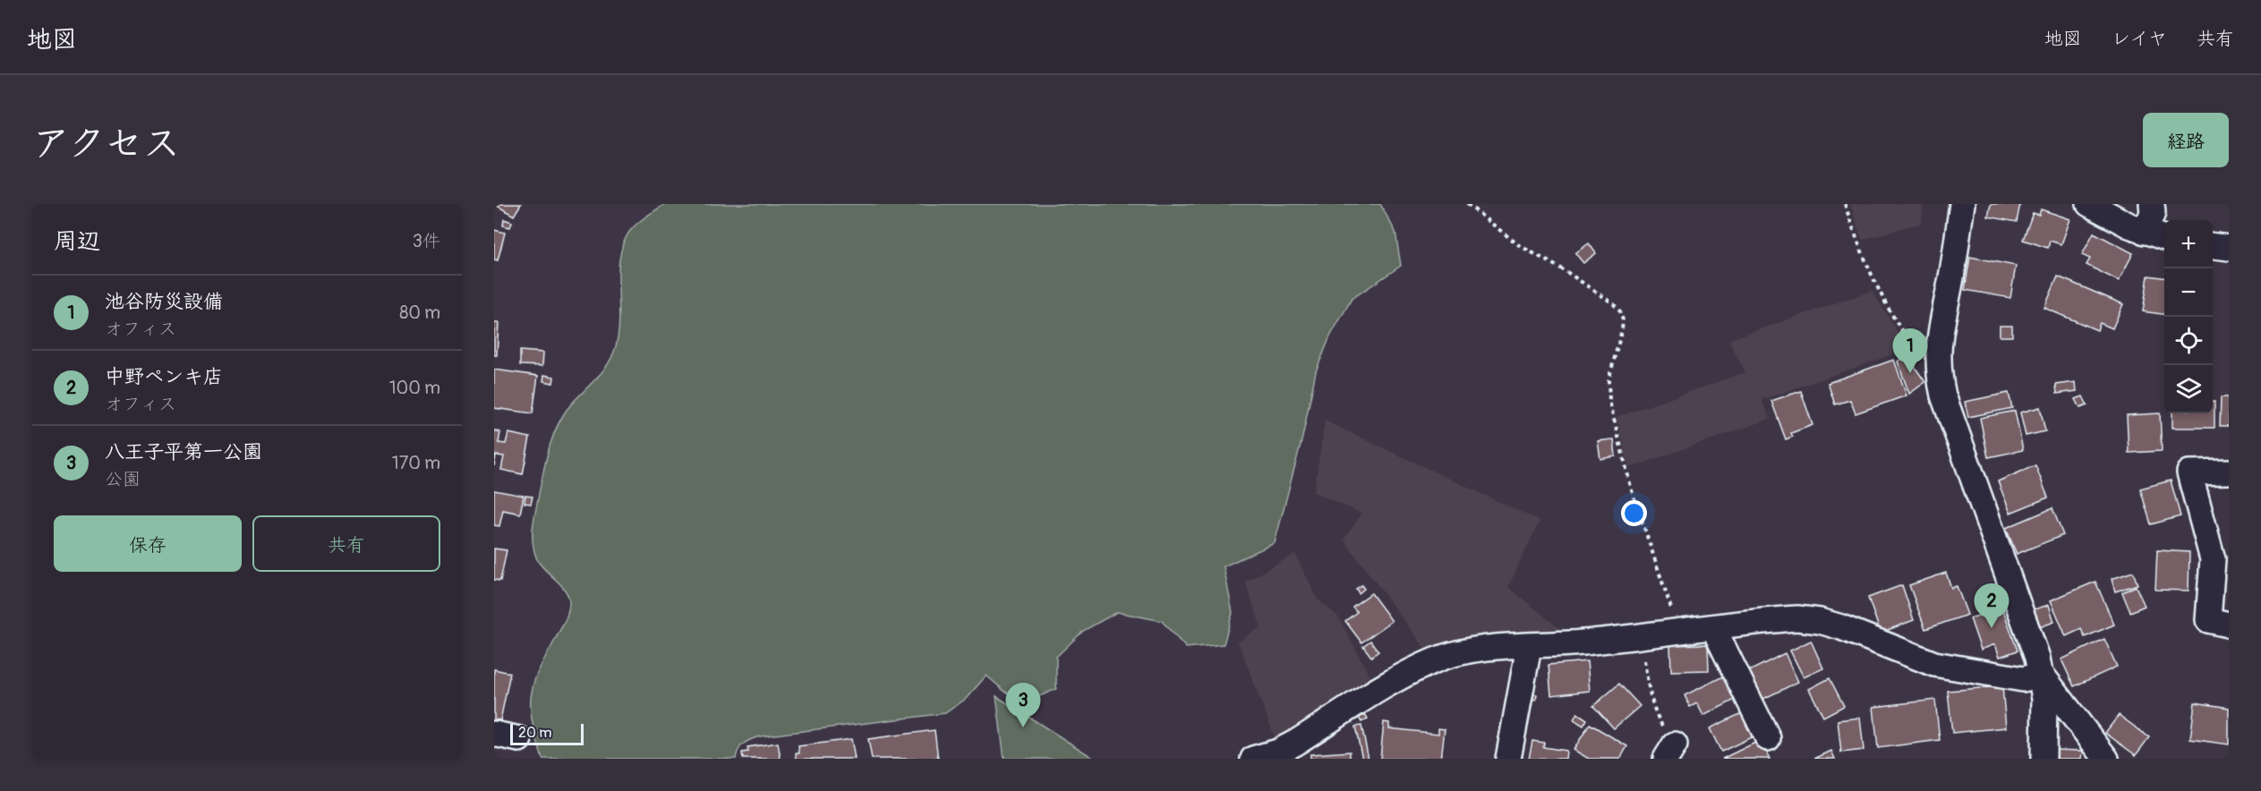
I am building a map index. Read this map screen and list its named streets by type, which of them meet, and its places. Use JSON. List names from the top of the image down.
{
  "scale_bar": "20 m",
  "page": {
    "header": "地図",
    "nav": ["地図", "レイヤ", "共有"],
    "title": "アクセス",
    "buttons": [
      "経路",
      ["保存", "共有"]
    ],
    "heading": ["周辺", "3件"],
    "map_buttons": ["+", "−"],
    "list": [
      {
        "mark": "1",
        "name": "池谷防災設備",
        "note": "オフィス",
        "value": "80 m"
      },
      {
        "mark": "2",
        "name": "中野ペンキ店",
        "note": "オフィス",
        "value": "100 m"
      },
      {
        "mark": "3",
        "name": "八王子平第一公園",
        "note": "公園",
        "value": "170 m"
      }
    ],
    "pins": ["1", "2", "3"],
    "scale": "20 m"
  }
}
